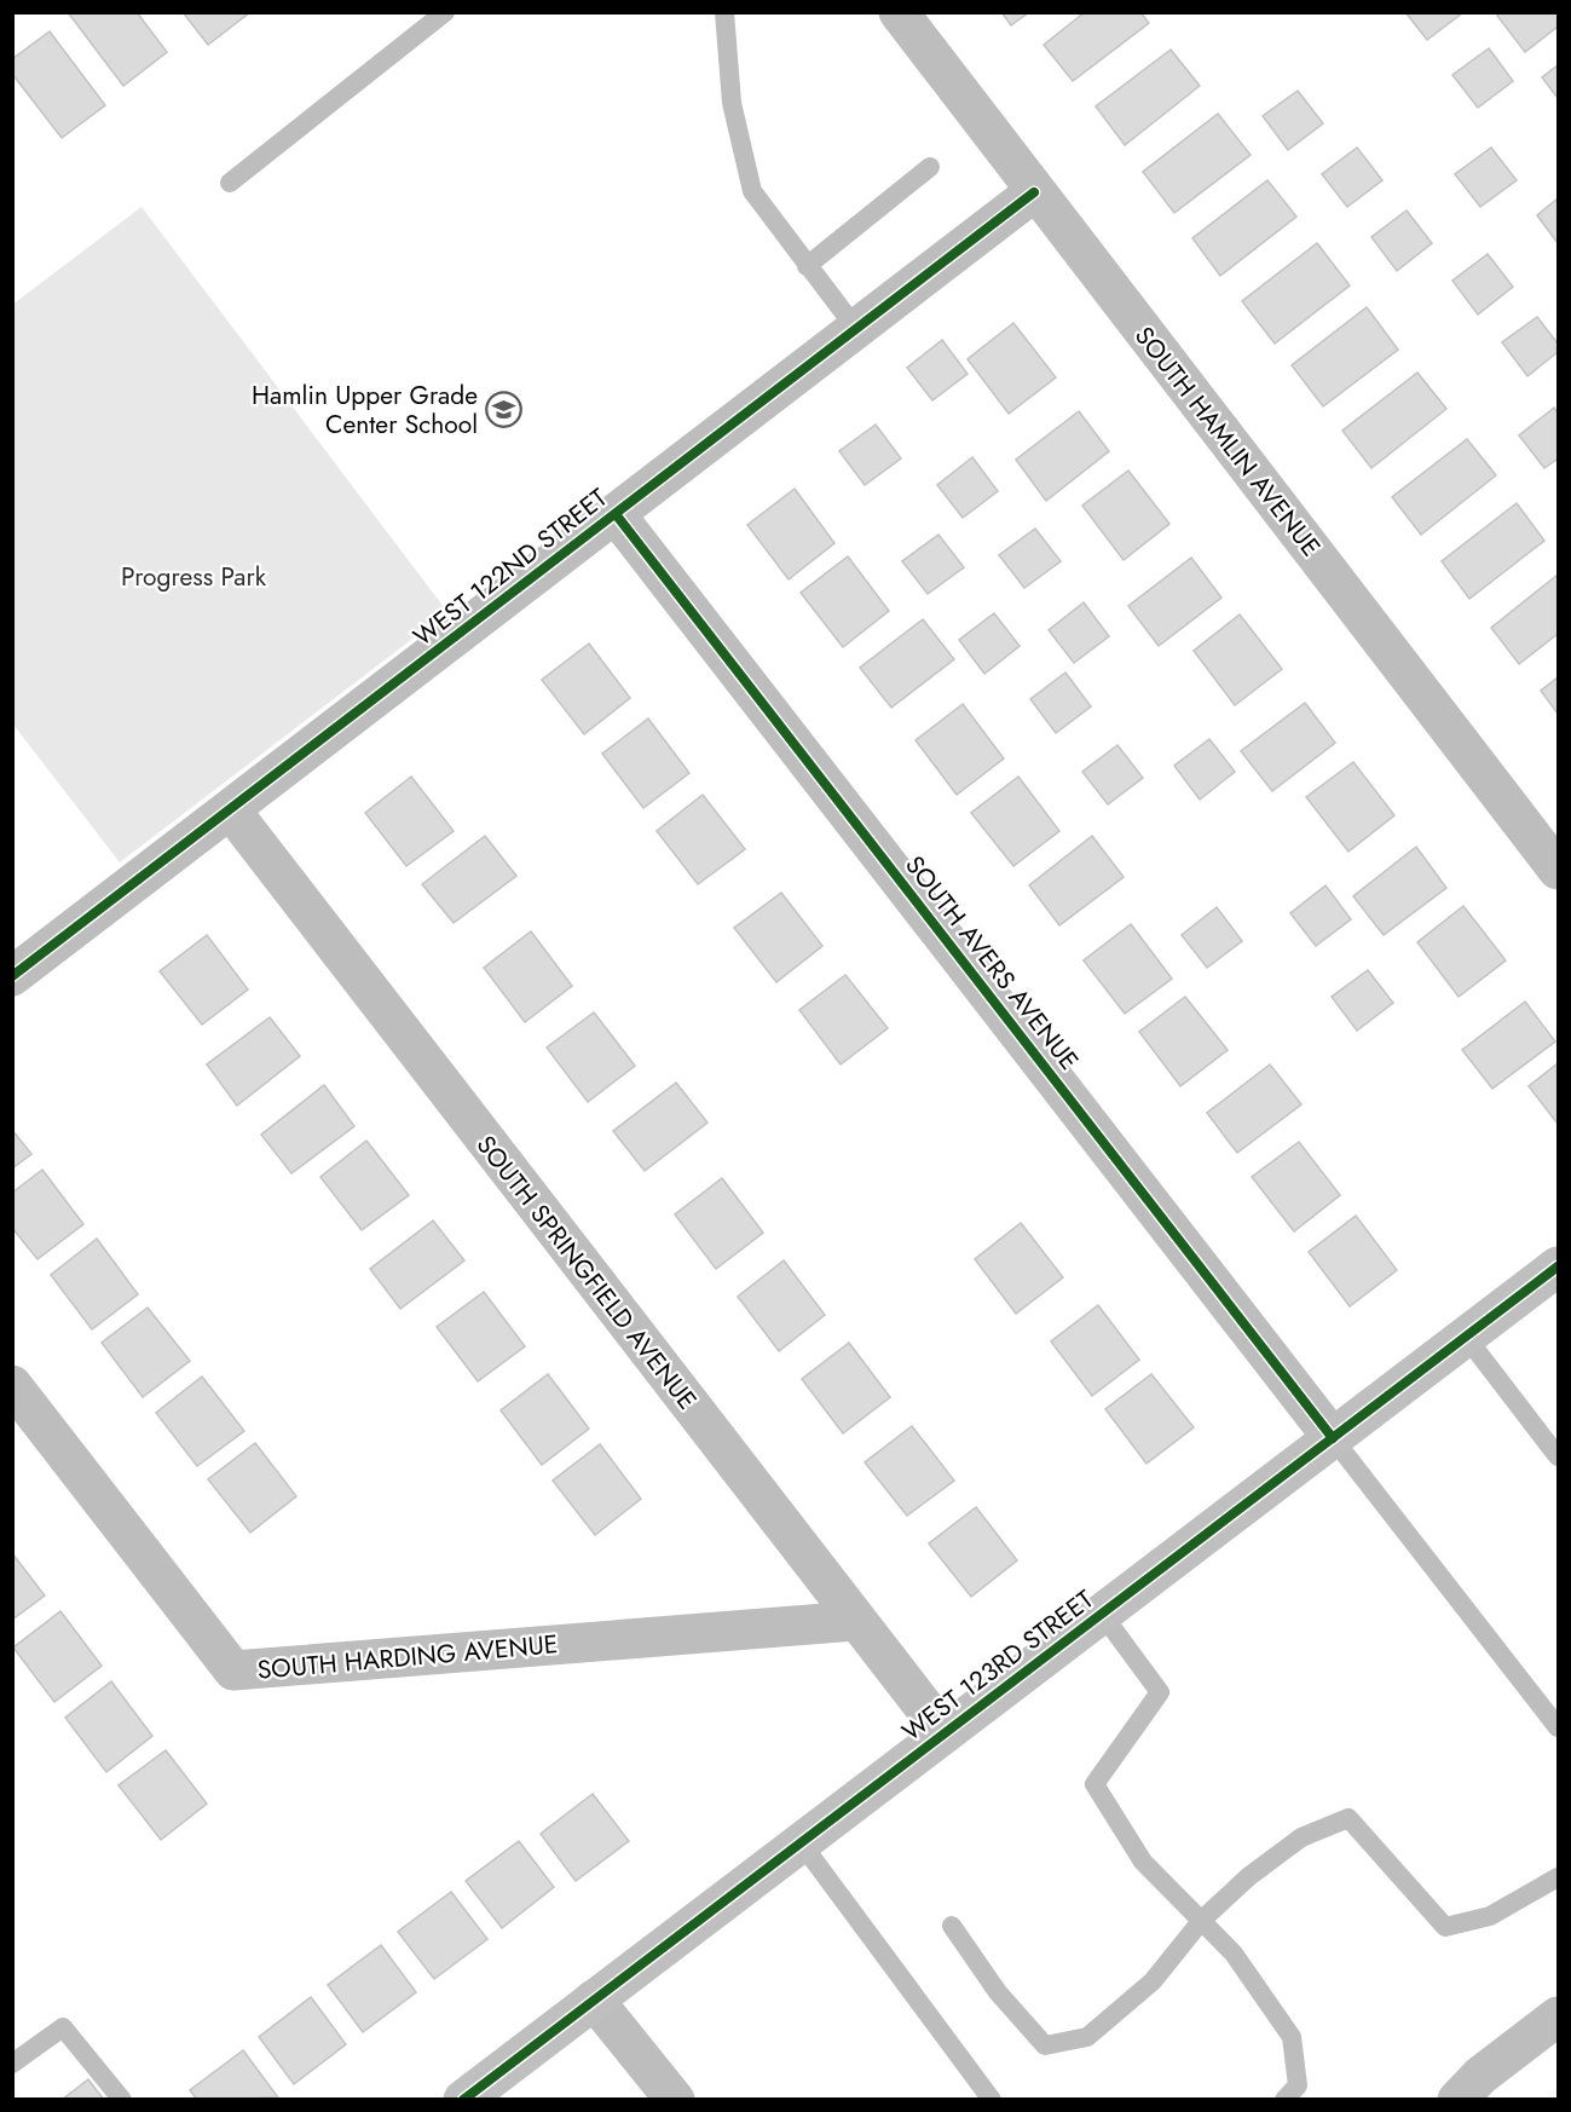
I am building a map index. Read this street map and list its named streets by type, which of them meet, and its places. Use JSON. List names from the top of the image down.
{
  "streets": {
    "street": [
      "SOUTH HAMLIN AVENUE",
      "WEST 122ND STREET",
      "SOUTH AVERS AVENUE",
      "SOUTH SPRINGFIELD AVENUE",
      "SOUTH HARDING AVENUE",
      "WEST 123RD STREET"
    ]
  },
  "crossings": [
    ["SOUTH HAMLIN AVENUE", "WEST 122ND STREET"],
    ["WEST 122ND STREET", "SOUTH AVERS AVENUE"],
    ["WEST 122ND STREET", "SOUTH SPRINGFIELD AVENUE"],
    ["SOUTH AVERS AVENUE", "WEST 123RD STREET"],
    ["SOUTH SPRINGFIELD AVENUE", "SOUTH HARDING AVENUE"],
    ["SOUTH SPRINGFIELD AVENUE", "WEST 123RD STREET"]
  ],
  "parks": ["Progress Park"],
  "places": {
    "school or university": ["Hamlin Upper Grade Center School"]
  }
}
